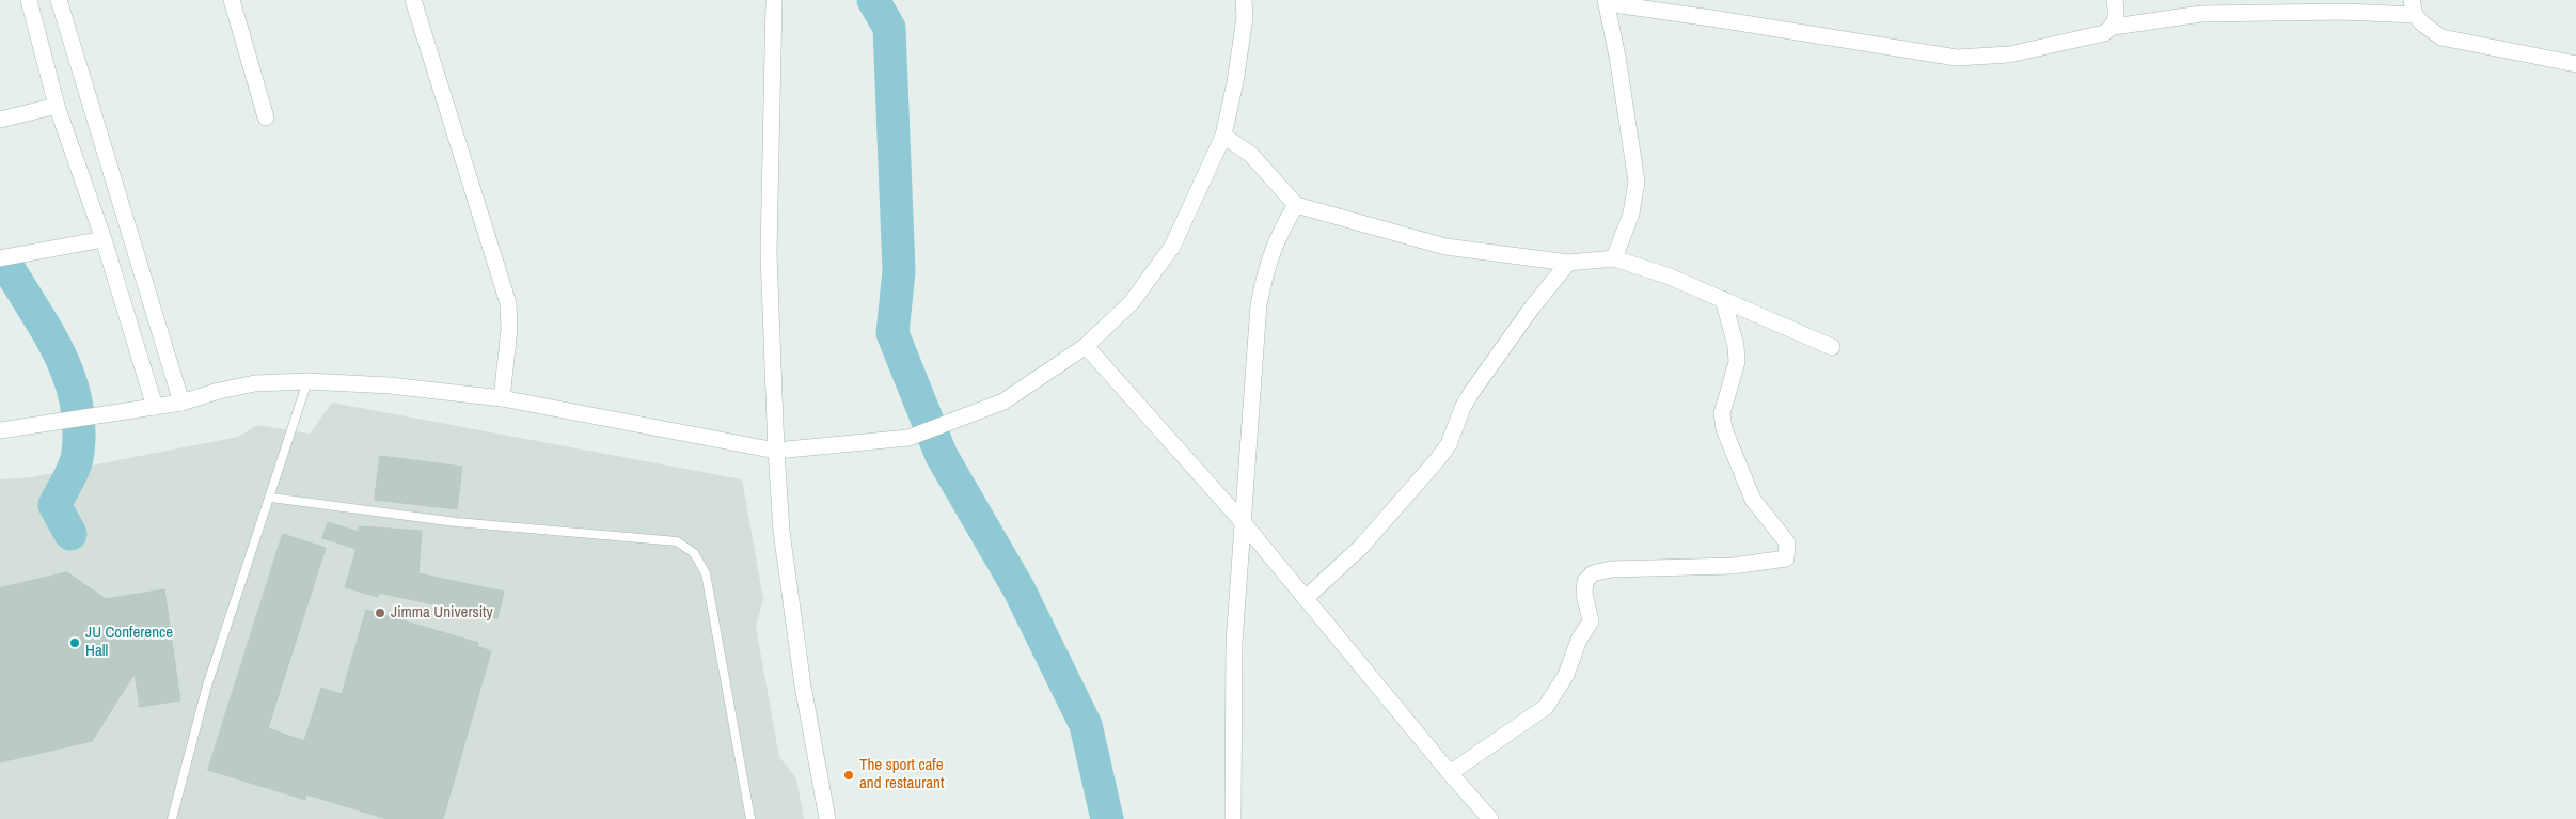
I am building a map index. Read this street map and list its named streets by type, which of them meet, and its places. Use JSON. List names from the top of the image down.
{
  "places": ["Jimma University", "JU Conference Hall", "The sport cafe and restaurant"]
}
